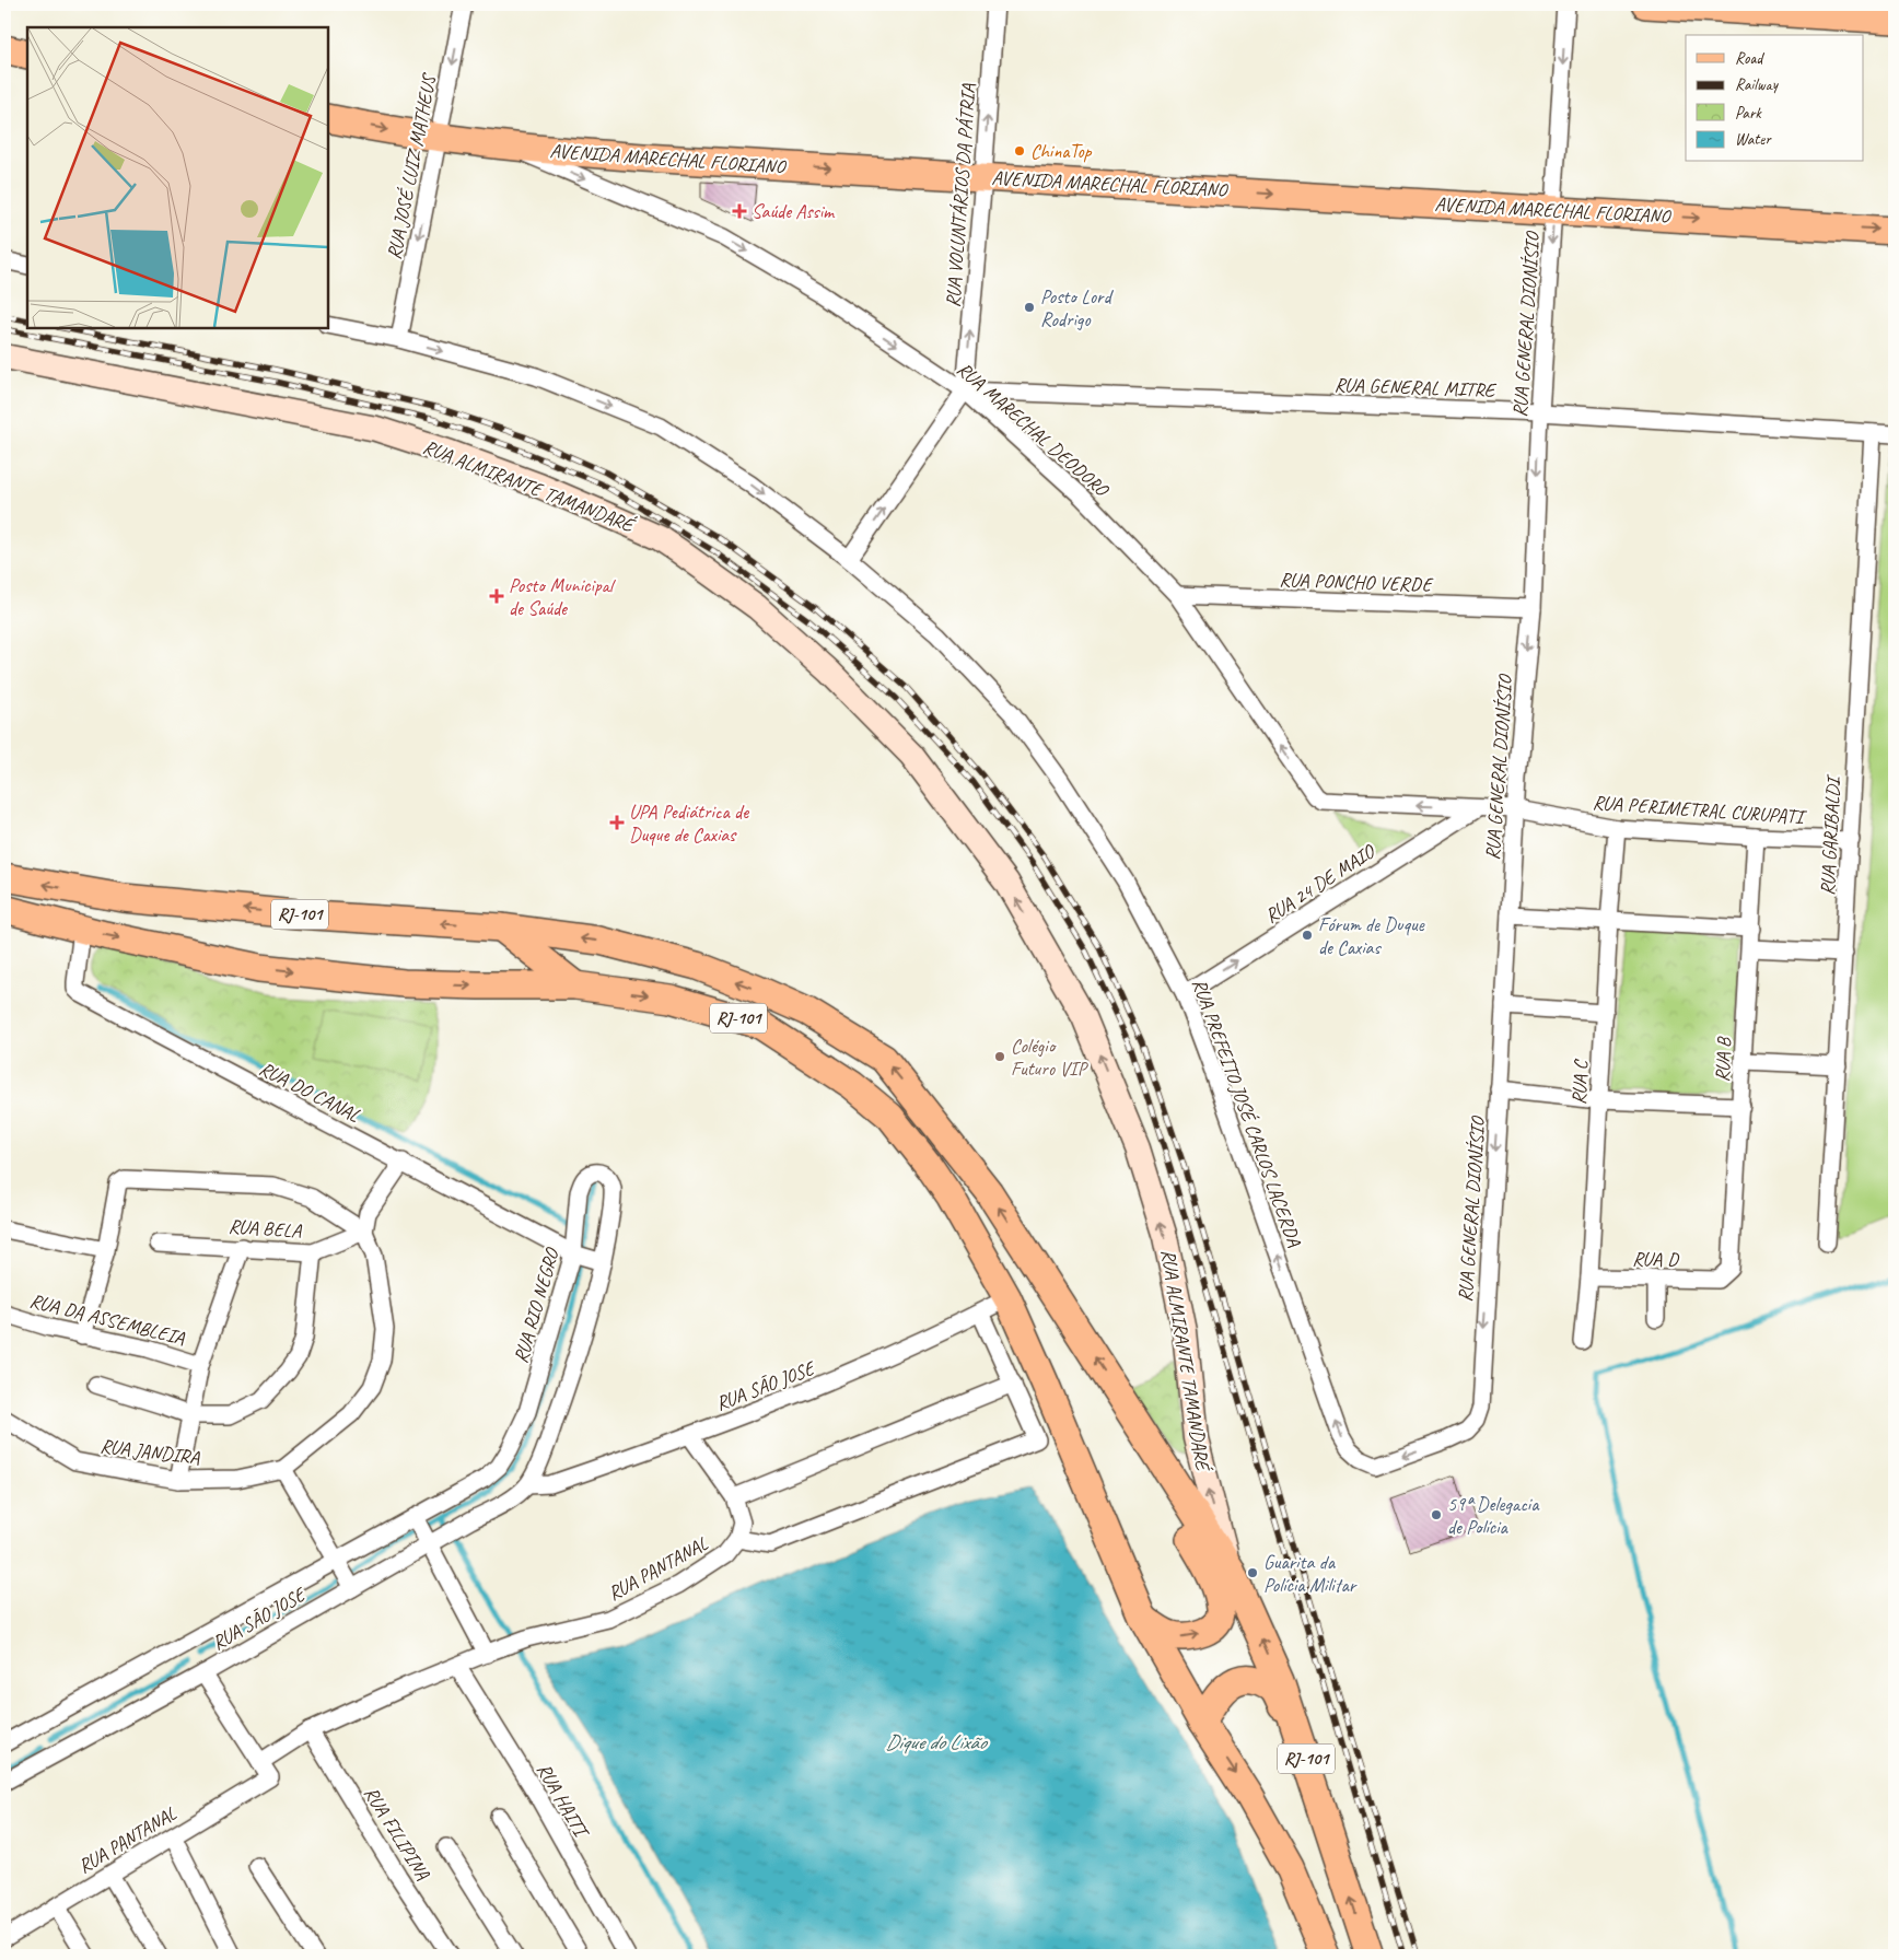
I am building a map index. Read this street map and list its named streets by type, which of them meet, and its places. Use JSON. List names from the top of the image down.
{
  "streets": {
    "main road": ["AVENIDA MARECHAL FLORIANO", "RUA ALMIRANTE TAMANDARÉ", "RJ-101"],
    "street": [
      "RUA JOSÉ LUIZ MATHEUS",
      "RUA VOLUNTÁRIOS DA PÁTRIA",
      "RUA GENERAL DIONÍSIO",
      "RUA GENERAL MITRE",
      "RUA MARECHAL DEODORO",
      "RUA PONCHO VERDE",
      "RUA PERIMETRAL CURUPATI",
      "RUA GARIBALDI",
      "RUA 24 DE MAIO",
      "RUA B",
      "RUA C",
      "RUA DO CANAL",
      "RUA PREFEITO JOSÉ CARLOS LACERDA",
      "RUA BELA",
      "RUA D",
      "RUA RIO NEGRO",
      "RUA DA ASSEMBLEIA",
      "RUA SĀO JOSE",
      "RUA JANDIRA",
      "RUA PANTANAL",
      "RUA HAITI",
      "RUA FILIPINA"
    ]
  },
  "crossings": [
    ["AVENIDA MARECHAL FLORIANO", "RUA JOSÉ LUIZ MATHEUS"],
    ["AVENIDA MARECHAL FLORIANO", "RUA VOLUNTÁRIOS DA PÁTRIA"],
    ["AVENIDA MARECHAL FLORIANO", "RUA GENERAL DIONÍSIO"],
    ["AVENIDA MARECHAL FLORIANO", "RUA MARECHAL DEODORO"],
    ["RUA JOSÉ LUIZ MATHEUS", "RUA PREFEITO JOSÉ CARLOS LACERDA"],
    ["RUA VOLUNTÁRIOS DA PÁTRIA", "RUA GENERAL MITRE"],
    ["RUA VOLUNTÁRIOS DA PÁTRIA", "RUA MARECHAL DEODORO"],
    ["RUA GENERAL DIONÍSIO", "RUA GENERAL MITRE"],
    ["RUA GENERAL DIONÍSIO", "RUA PONCHO VERDE"],
    ["RUA GENERAL DIONÍSIO", "RUA PERIMETRAL CURUPATI"],
    ["RUA GENERAL DIONÍSIO", "RUA PREFEITO JOSÉ CARLOS LACERDA"],
    ["RUA GENERAL MITRE", "RUA MARECHAL DEODORO"],
    ["RUA GENERAL MITRE", "RUA GARIBALDI"],
    ["RUA MARECHAL DEODORO", "RUA PONCHO VERDE"],
    ["RUA MARECHAL DEODORO", "RUA PERIMETRAL CURUPATI"],
    ["RUA ALMIRANTE TAMANDARÉ", "RJ-101"],
    ["RUA PERIMETRAL CURUPATI", "RUA GARIBALDI"],
    ["RUA PERIMETRAL CURUPATI", "RUA 24 DE MAIO"],
    ["RUA PERIMETRAL CURUPATI", "RUA B"],
    ["RUA PERIMETRAL CURUPATI", "RUA C"],
    ["RUA 24 DE MAIO", "RUA PREFEITO JOSÉ CARLOS LACERDA"],
    ["RJ-101", "RUA DO CANAL"],
    ["RJ-101", "RUA SĀO JOSE"],
    ["RUA B", "RUA D"],
    ["RUA C", "RUA D"],
    ["RUA DO CANAL", "RUA RIO NEGRO"],
    ["RUA DO CANAL", "RUA SĀO JOSE"],
    ["RUA BELA", "RUA JANDIRA"],
    ["RUA RIO NEGRO", "RUA SĀO JOSE"],
    ["RUA PANTANAL", "RUA HAITI"],
    ["RUA PANTANAL", "RUA FILIPINA"]
  ],
  "one_way": [
    "AVENIDA MARECHAL FLORIANO",
    "RUA JOSÉ LUIZ MATHEUS",
    "RUA VOLUNTÁRIOS DA PÁTRIA",
    "RUA GENERAL DIONÍSIO",
    "RUA 24 DE MAIO"
  ],
  "water": ["Dique do Lixão"],
  "places": {
    "other": [
      "ChinaTop",
      "Posto Lord Rodrigo",
      "Fórum de Duque de Caxias",
      "Colégio Futuro VIP",
      "59ª Delegacia de Polícia",
      "Guarita da Polícia Militar"
    ],
    "health": ["Saúde Assim", "Posto Municipal de Saúde", "UPA Pediátrica de Duque de Caxias"]
  },
  "legend": [
    "Road",
    "Railway",
    "Park",
    "Water"
  ]
}
